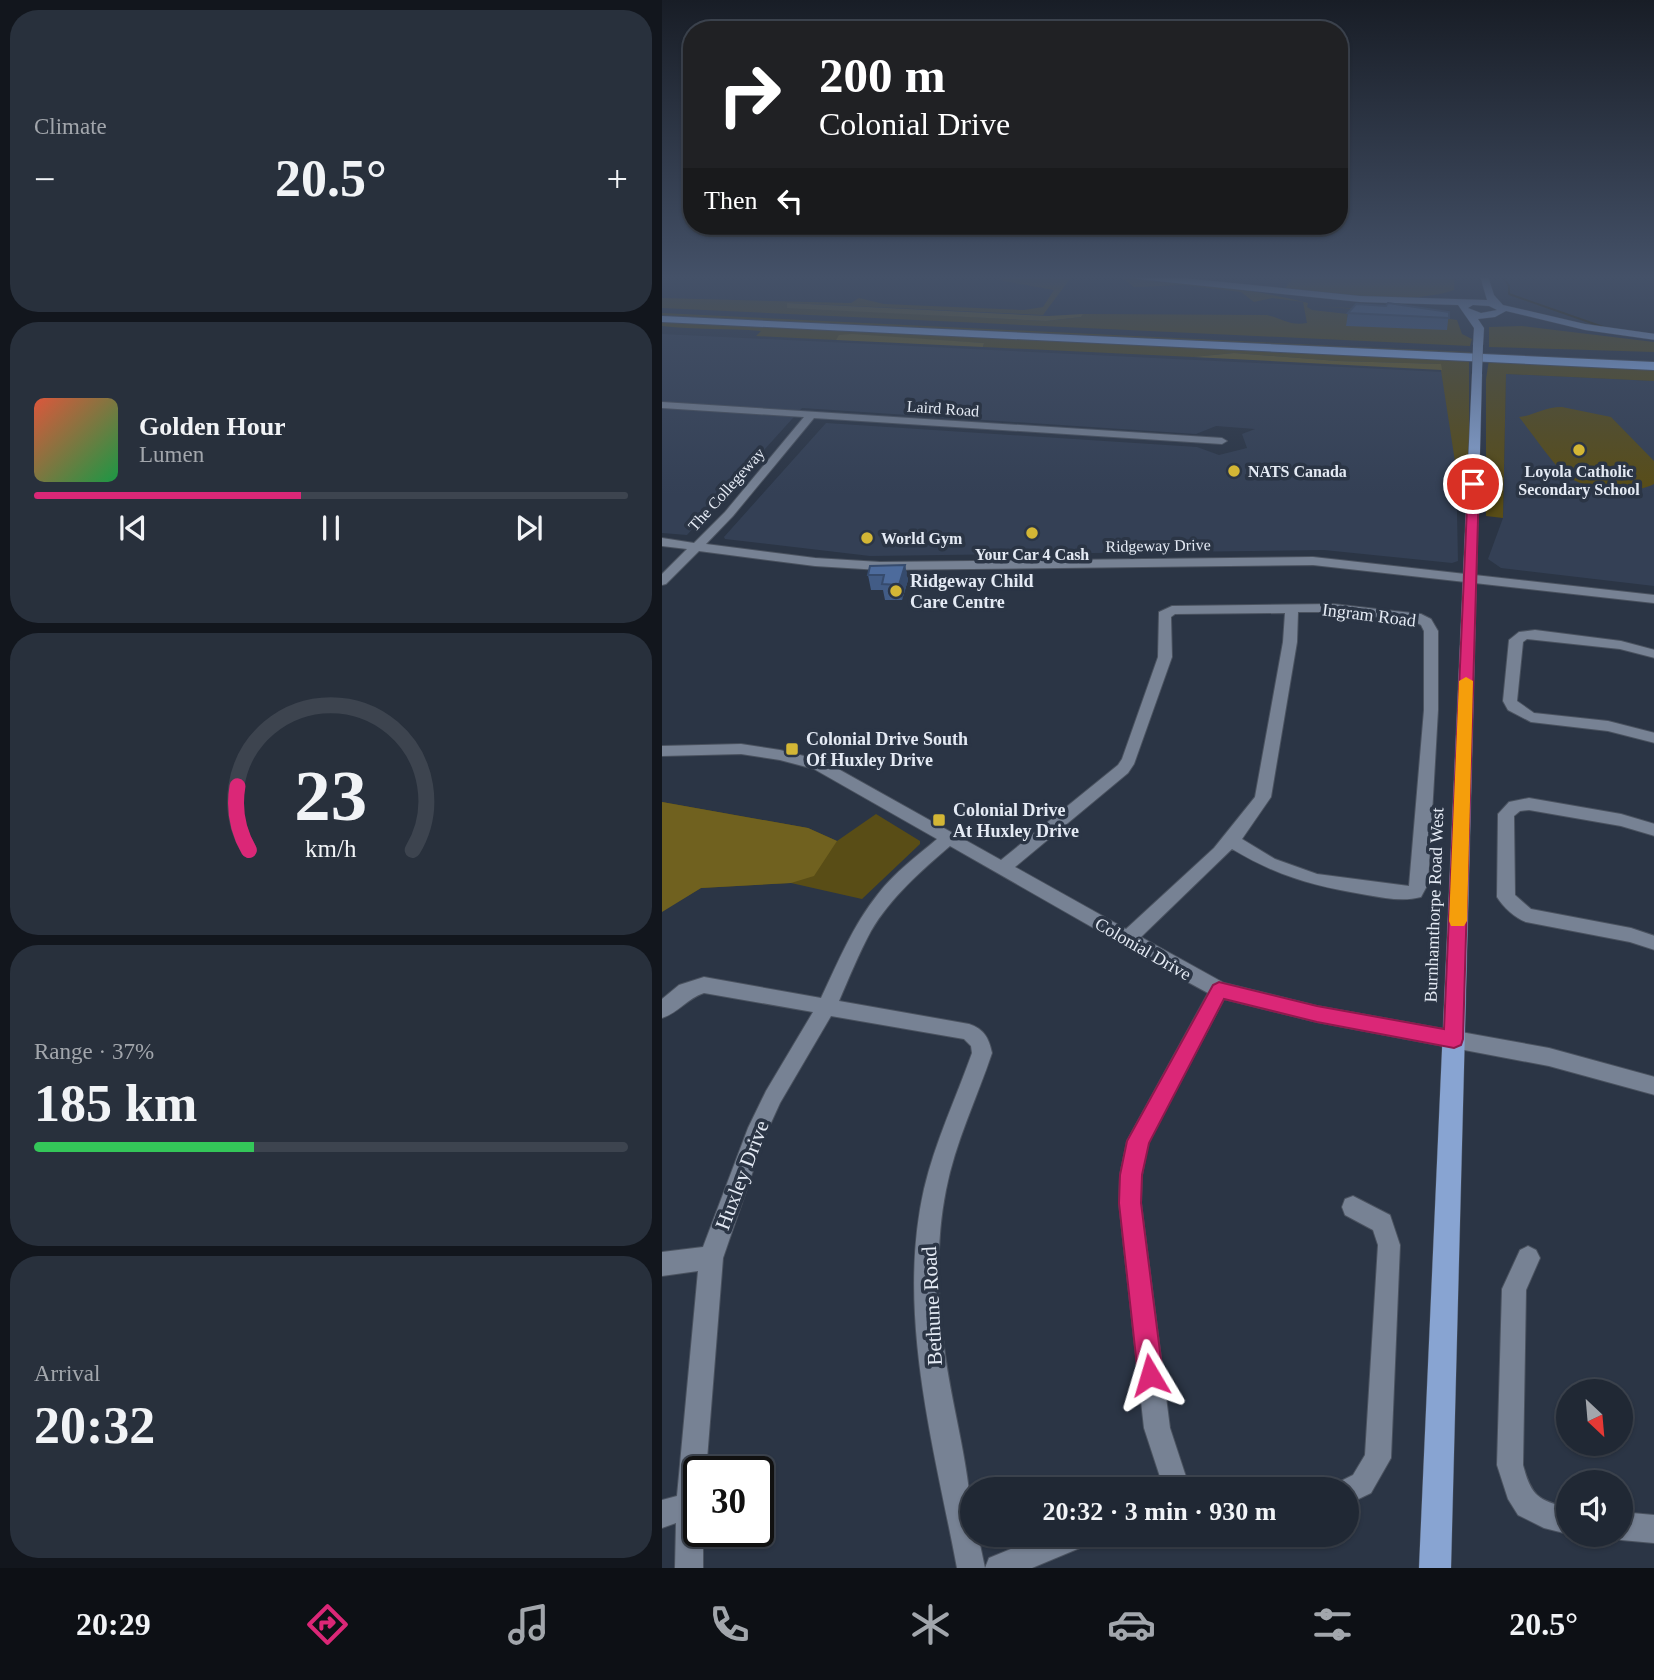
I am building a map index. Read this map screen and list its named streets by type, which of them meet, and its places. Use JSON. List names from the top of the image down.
{
  "streets": {
    "main road": ["Burnhamthorpe Road West"],
    "street": [
      "Laird Road",
      "The Collegeway",
      "Ridgeway Drive",
      "Ingram Road",
      "Colonial Drive",
      "Huxley Drive",
      "Bethune Road"
    ]
  },
  "crossings": [
    ["Laird Road", "The Collegeway"],
    ["The Collegeway", "Ridgeway Drive"],
    ["Ridgeway Drive", "Burnhamthorpe Road West"],
    ["Ingram Road", "Colonial Drive"],
    ["Burnhamthorpe Road West", "Colonial Drive"],
    ["Colonial Drive", "Huxley Drive"],
    ["Huxley Drive", "Bethune Road"]
  ],
  "places": {
    "other": [
      "Loyola Catholic Secondary School",
      "NATS Canada",
      "Your Car 4 Cash",
      "World Gym",
      "Ridgeway Child Care Centre"
    ],
    "transit": ["Colonial Drive South Of Huxley Drive", "Colonial Drive At Huxley Drive"]
  },
  "north": "bottom right",
  "page": {
    "tile": [
      "Climate",
      ["Range · 37%", "185 km"],
      ["Arrival", "20:32"]
    ],
    "turn": ["200 m", "Colonial Drive"],
    "heat": ["−", "20.5°", "+"],
    "then": "Then",
    "song": ["Golden Hour", "Lumen"],
    "limit": "30",
    "trip": "20:32 · 3 min · 930 m",
    "tabs": ["20:29", "20.5°"],
    "gauge": ["23", "km/h"]
  }
}
